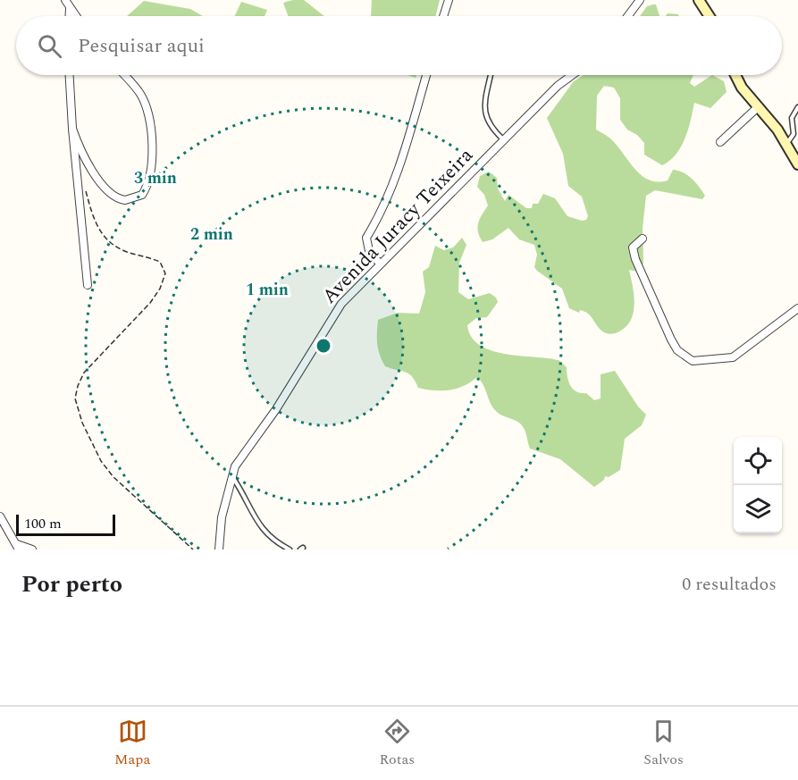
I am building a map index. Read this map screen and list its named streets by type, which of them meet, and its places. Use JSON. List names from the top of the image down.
{
  "streets": {
    "street": ["Avenida Juracy Teixeira"]
  },
  "scale_bar": "100 m",
  "page": {
    "search": "Pesquisar aqui",
    "scale": "100 m",
    "heading": ["Por perto", "0 resultados"],
    "nav": ["Mapa", "Rotas", "Salvos"]
  },
  "rings": ["3 min", "2 min", "1 min"]
}
